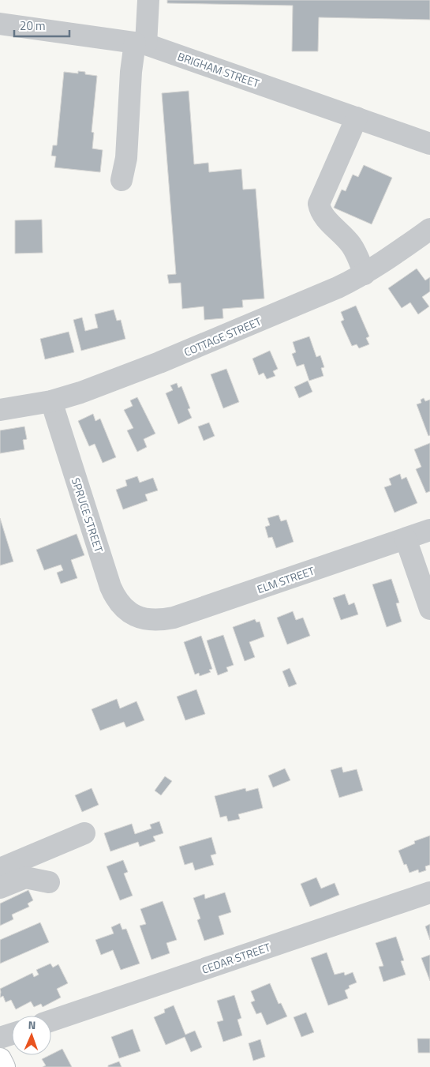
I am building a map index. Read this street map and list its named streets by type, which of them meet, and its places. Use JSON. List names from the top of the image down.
{
  "streets": {
    "street": [
      "BRIGHAM STREET",
      "COTTAGE STREET",
      "SPRUCE STREET",
      "ELM STREET",
      "CEDAR STREET"
    ]
  },
  "crossings": [
    ["COTTAGE STREET", "SPRUCE STREET"],
    ["SPRUCE STREET", "ELM STREET"]
  ],
  "scale_bar": "20 m",
  "north": "top"
}
